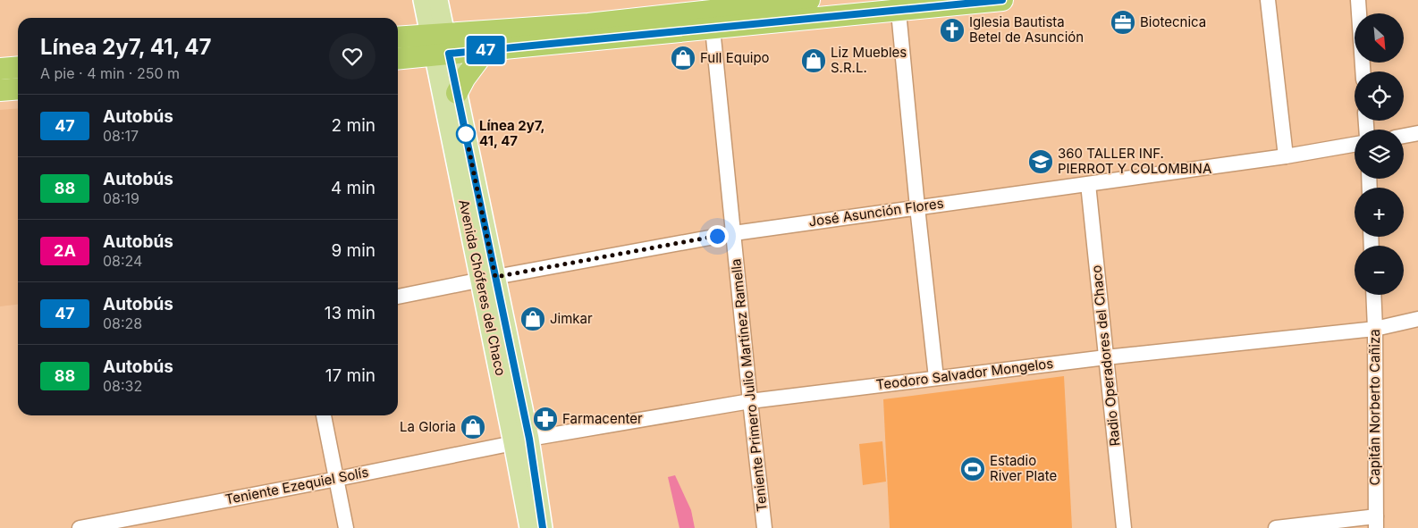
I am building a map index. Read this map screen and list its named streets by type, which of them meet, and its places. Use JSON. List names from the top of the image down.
{
  "streets": {
    "main road": ["Avenida Chóferes del Chaco"],
    "street": [
      "José Asunción Flores",
      "Radio Operadores del Chaco",
      "Teodoro Salvador Mongelos",
      "Teniente Primero Julio Martínez Ramella",
      "Capitán Norberto Cañiza",
      "Teniente Ezequiel Solís"
    ]
  },
  "crossings": [
    ["José Asunción Flores", "Avenida Chóferes del Chaco"],
    ["José Asunción Flores", "Radio Operadores del Chaco"],
    ["José Asunción Flores", "Teniente Primero Julio Martínez Ramella"],
    ["Avenida Chóferes del Chaco", "Teodoro Salvador Mongelos"],
    ["Avenida Chóferes del Chaco", "Teniente Ezequiel Solís"],
    ["Radio Operadores del Chaco", "Teodoro Salvador Mongelos"],
    ["Teodoro Salvador Mongelos", "Teniente Primero Julio Martínez Ramella"],
    ["Teodoro Salvador Mongelos", "Capitán Norberto Cañiza"],
    ["Teodoro Salvador Mongelos", "Teniente Ezequiel Solís"]
  ],
  "places": {
    "office": ["Biotecnica"],
    "church": ["Iglesia Bautista Betel de Asunción"],
    "shop": [
      "Full Equipo",
      "Liz Muebles S.R.L.",
      "Jimkar",
      "La Gloria"
    ],
    "other": ["Línea 2y7, 41, 47"],
    "school or university": ["360 TALLER INF. PIERROT Y COLOMBINA"],
    "pharmacy": ["Farmacenter"],
    "sports": ["Estadio River Plate"]
  },
  "lines": ["bus line 47"],
  "north": "bottom right",
  "page": {
    "on_map": "47",
    "map_buttons": ["+", "−"],
    "heading": ["Línea 2y7, 41, 47", "A pie · 4 min · 250 m"],
    "list": [
      {
        "mark": "47",
        "name": "Autobús",
        "note": "08:17",
        "value": "2 min"
      },
      {
        "mark": "88",
        "name": "Autobús",
        "note": "08:19",
        "value": "4 min"
      },
      {
        "mark": "2A",
        "name": "Autobús",
        "note": "08:24",
        "value": "9 min"
      },
      {
        "mark": "47",
        "name": "Autobús",
        "note": "08:28",
        "value": "13 min"
      },
      {
        "mark": "88",
        "name": "Autobús",
        "note": "08:32",
        "value": "17 min"
      }
    ]
  }
}
